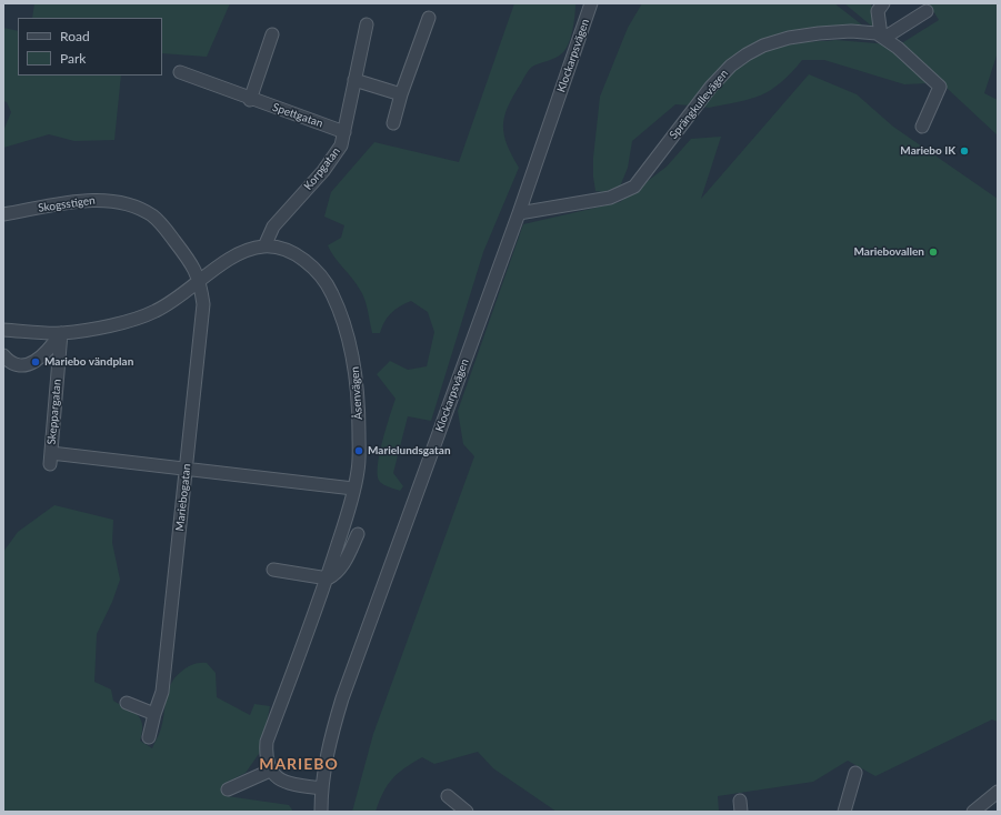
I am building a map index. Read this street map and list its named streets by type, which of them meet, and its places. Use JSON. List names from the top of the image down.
{
  "streets": {
    "street": [
      "Klockarpsvägen",
      "Sprängkullevägen",
      "Spettgatan",
      "Korpgatan",
      "Skogsstigen",
      "Åsenvägen",
      "Skeppargatan",
      "Mariebogatan"
    ]
  },
  "crossings": [
    ["Klockarpsvägen", "Sprängkullevägen"],
    ["Spettgatan", "Korpgatan"],
    ["Korpgatan", "Åsenvägen"],
    ["Skogsstigen", "Mariebogatan"],
    ["Skeppargatan", "Mariebogatan"]
  ],
  "districts": ["MARIEBO"],
  "places": [
    "Mariebo IK",
    "Mariebovallen",
    "Mariebo vändplan",
    "Marielundsgatan"
  ],
  "legend": ["Road", "Park"]
}
